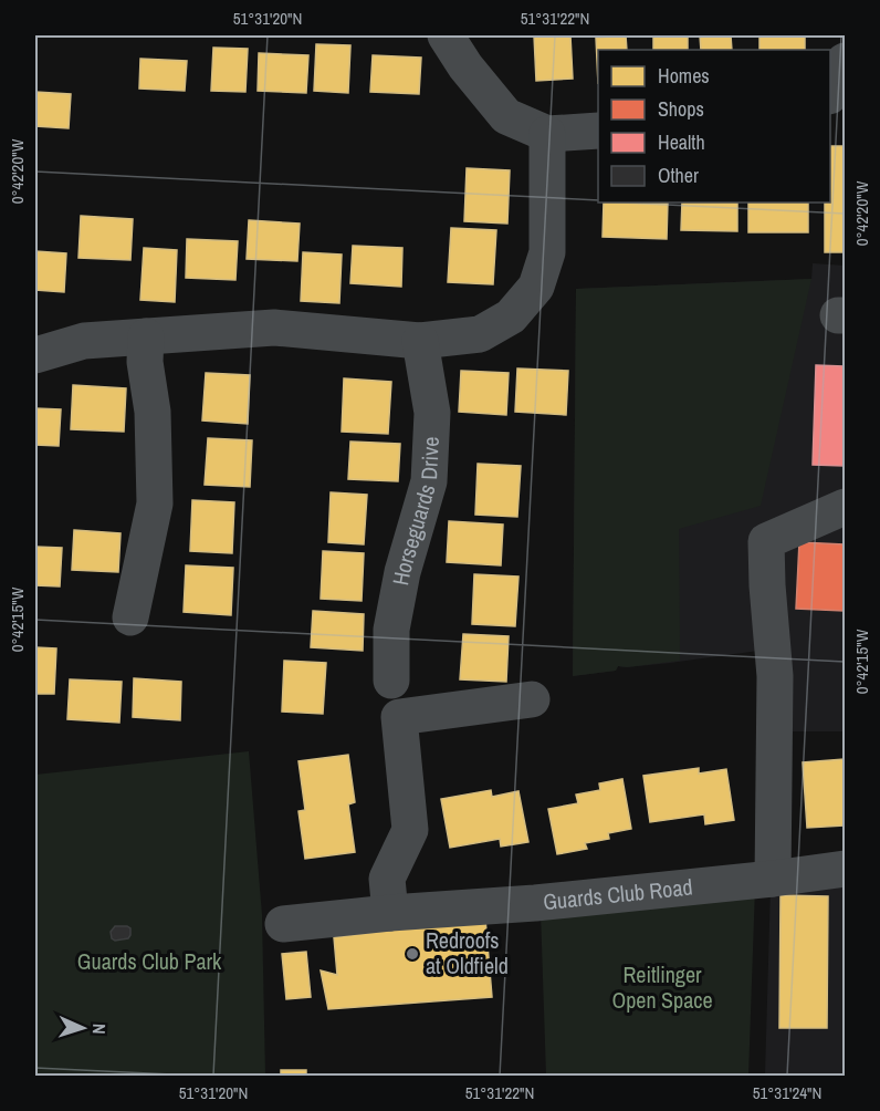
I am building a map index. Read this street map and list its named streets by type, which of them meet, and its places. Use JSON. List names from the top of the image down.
{
  "streets": {
    "street": ["Horseguards Drive", "Guards Club Road"]
  },
  "parks": ["Guards Club Park", "Reitlinger Open Space"],
  "places": ["Redroofs at Oldfield"],
  "legend": [
    "Homes",
    "Shops",
    "Health",
    "Other"
  ],
  "north": "right",
  "coordinates": [
    "51°31'20\"N",
    "51°31'22\"N",
    "0°42'20\"W",
    "0°42'15\"W",
    "51°31'24\"N"
  ]
}
